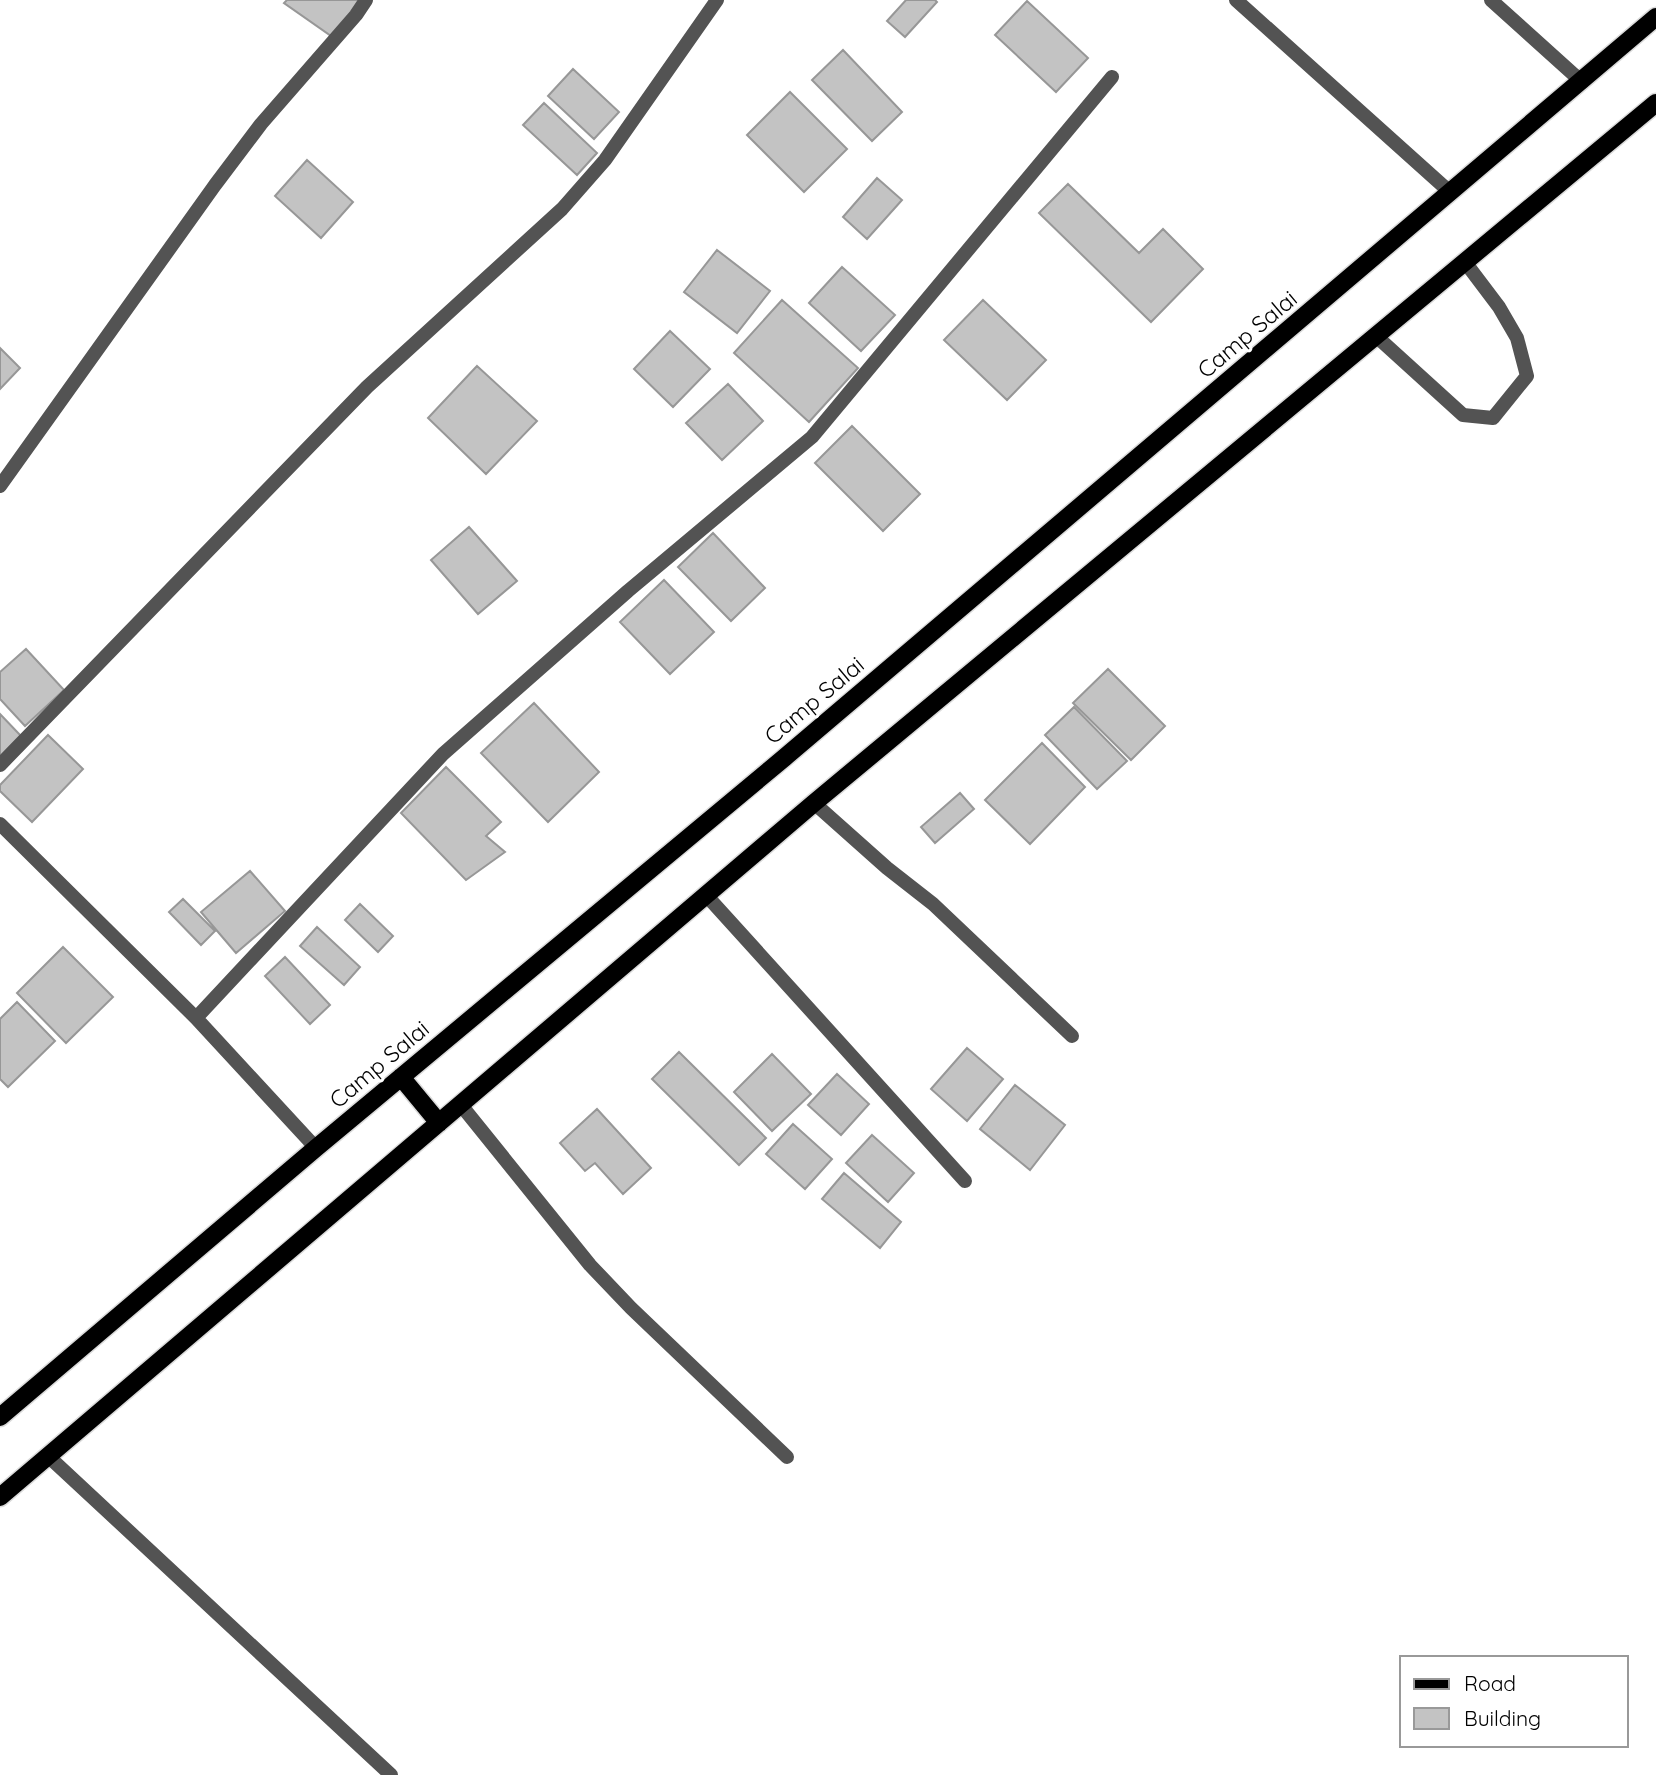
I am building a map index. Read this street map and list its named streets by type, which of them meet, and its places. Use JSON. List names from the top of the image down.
{
  "streets": {
    "main road": ["Camp Salai"]
  },
  "legend": ["Road", "Building"]
}
